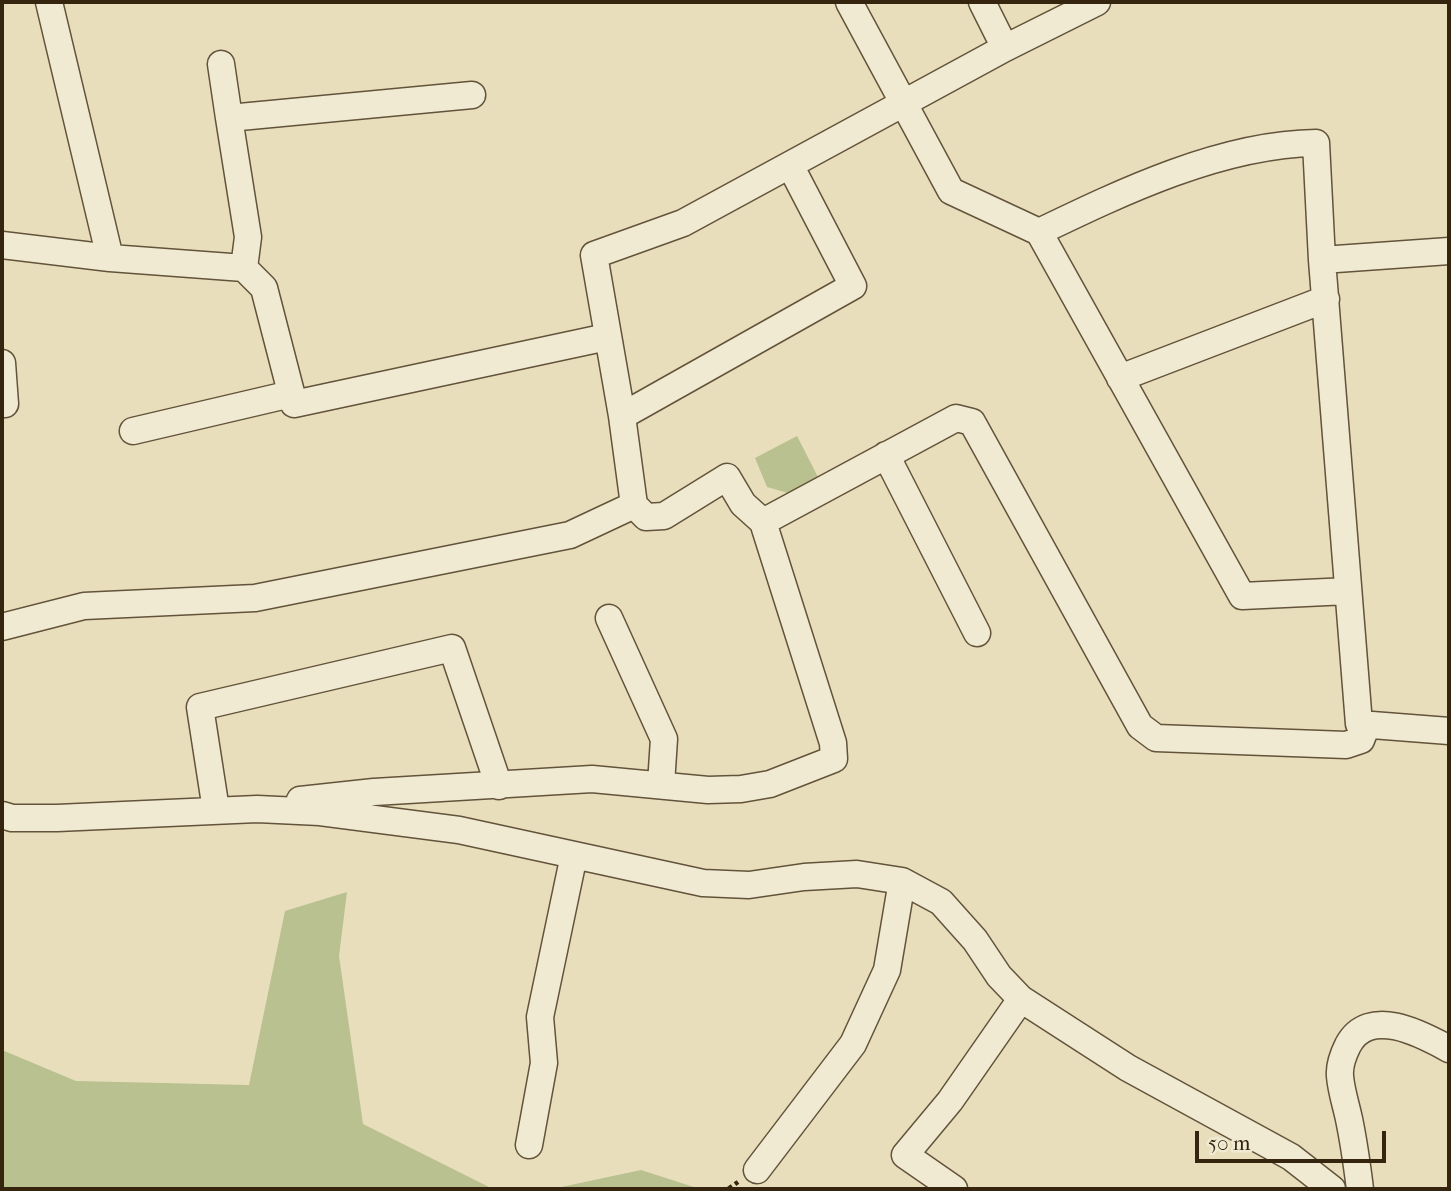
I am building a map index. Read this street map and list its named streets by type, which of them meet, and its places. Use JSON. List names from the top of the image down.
{
  "scale_bar": "50 m"
}
